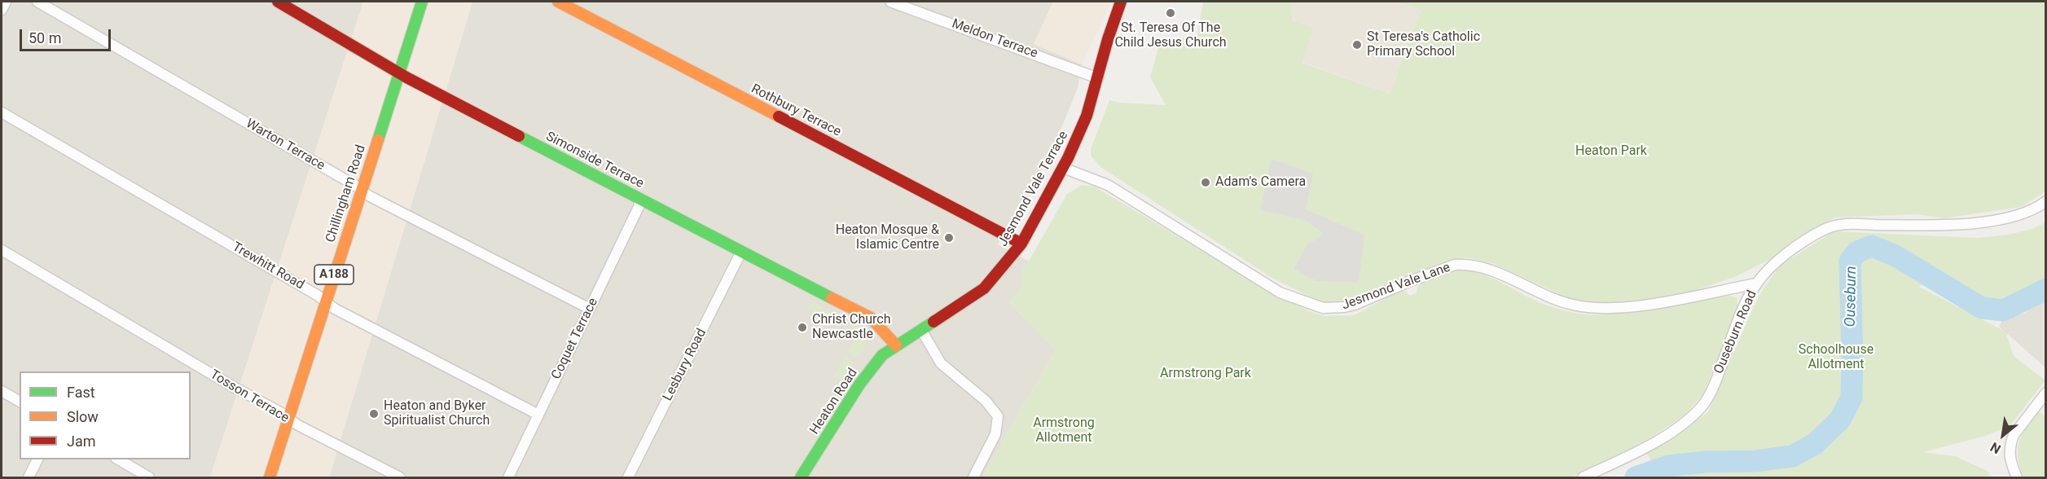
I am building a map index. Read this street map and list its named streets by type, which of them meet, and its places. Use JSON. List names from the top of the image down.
{
  "streets": {
    "street": [
      "Meldon Terrace",
      "Rothbury Terrace",
      "Warton Terrace",
      "Simonside Terrace",
      "Jesmond Vale Terrace",
      "Chillingham Road",
      "Trewhitt Road",
      "A188",
      "Jesmond Vale Lane",
      "Ouseburn Road",
      "Coquet Terrace",
      "Lesbury Road",
      "Tosson Terrace",
      "Heaton Road"
    ]
  },
  "crossings": [
    ["Meldon Terrace", "Jesmond Vale Terrace"],
    ["Rothbury Terrace", "Jesmond Vale Terrace"],
    ["Warton Terrace", "Chillingham Road"],
    ["Warton Terrace", "Coquet Terrace"],
    ["Simonside Terrace", "Jesmond Vale Terrace"],
    ["Simonside Terrace", "Chillingham Road"],
    ["Simonside Terrace", "Coquet Terrace"],
    ["Simonside Terrace", "Lesbury Road"],
    ["Simonside Terrace", "Heaton Road"],
    ["Jesmond Vale Terrace", "Jesmond Vale Lane"],
    ["Jesmond Vale Terrace", "Heaton Road"],
    ["Chillingham Road", "Trewhitt Road"],
    ["Chillingham Road", "Tosson Terrace"],
    ["Trewhitt Road", "Coquet Terrace"],
    ["Jesmond Vale Lane", "Ouseburn Road"]
  ],
  "water": ["Ouseburn"],
  "parks": [
    "Heaton Park",
    "Schoolhouse Allotment",
    "Armstrong Park",
    "Armstrong Allotment"
  ],
  "places": [
    "St. Teresa Of The Child Jesus Church",
    "St Teresa's Catholic Primary School",
    "Adam's Camera",
    "Heaton Mosque & Islamic Centre",
    "Christ Church Newcastle",
    "Heaton and Byker Spiritualist Church"
  ],
  "legend": ["Fast", "Slow", "Jam"],
  "scale_bar": "50 m",
  "north": "bottom left"
}
